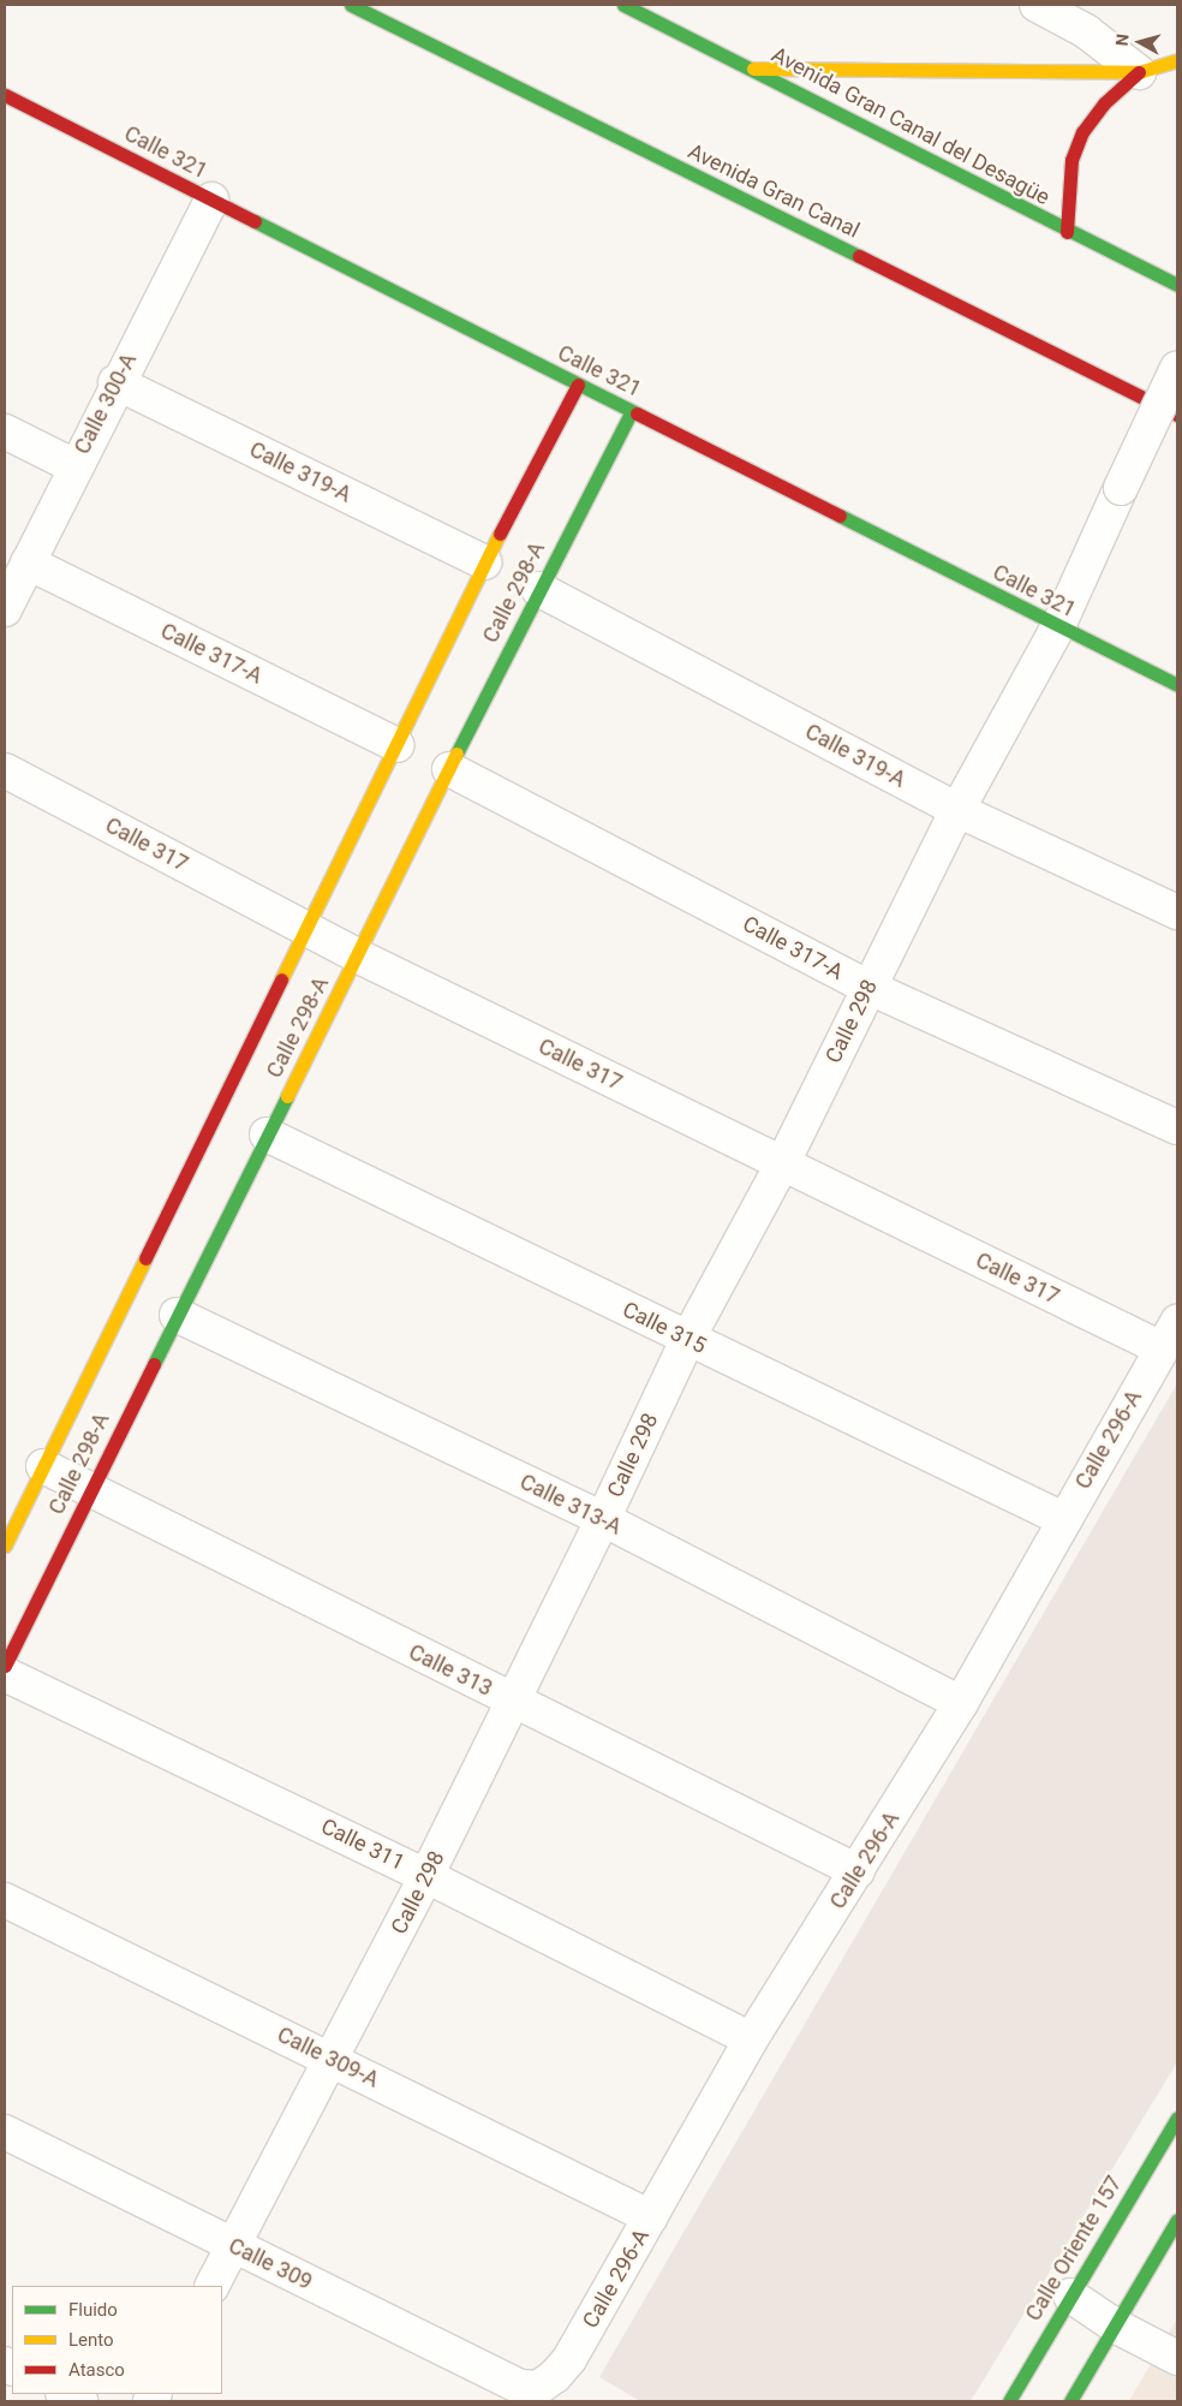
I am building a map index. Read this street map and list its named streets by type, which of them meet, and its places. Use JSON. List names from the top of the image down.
{
  "streets": {
    "street": [
      "Avenida Gran Canal del Desagüe",
      "Calle 321",
      "Avenida Gran Canal",
      "Calle 300-A",
      "Calle 319-A",
      "Calle 298-A",
      "Calle 317-A",
      "Calle 317",
      "Calle 298",
      "Calle 315",
      "Calle 296-A",
      "Calle 313-A",
      "Calle 313",
      "Calle 311",
      "Calle 309-A",
      "Calle Oriente 157",
      "Calle 309"
    ]
  },
  "crossings": [
    ["Calle 321", "Calle 300-A"],
    ["Calle 321", "Calle 298-A"],
    ["Calle 321", "Calle 298"],
    ["Calle 300-A", "Calle 319-A"],
    ["Calle 300-A", "Calle 317-A"],
    ["Calle 319-A", "Calle 298-A"],
    ["Calle 319-A", "Calle 298"],
    ["Calle 298-A", "Calle 317-A"],
    ["Calle 298-A", "Calle 317"],
    ["Calle 298-A", "Calle 315"],
    ["Calle 298-A", "Calle 313-A"],
    ["Calle 298-A", "Calle 313"],
    ["Calle 317-A", "Calle 298"],
    ["Calle 317", "Calle 298"],
    ["Calle 317", "Calle 296-A"],
    ["Calle 298", "Calle 315"],
    ["Calle 298", "Calle 313-A"],
    ["Calle 298", "Calle 313"],
    ["Calle 298", "Calle 311"],
    ["Calle 298", "Calle 309-A"],
    ["Calle 298", "Calle 309"],
    ["Calle 315", "Calle 296-A"],
    ["Calle 296-A", "Calle 313-A"],
    ["Calle 296-A", "Calle 313"],
    ["Calle 296-A", "Calle 311"],
    ["Calle 296-A", "Calle 309-A"],
    ["Calle 296-A", "Calle 309"]
  ],
  "legend": ["Fluido", "Lento", "Atasco"],
  "north": "left"
}
